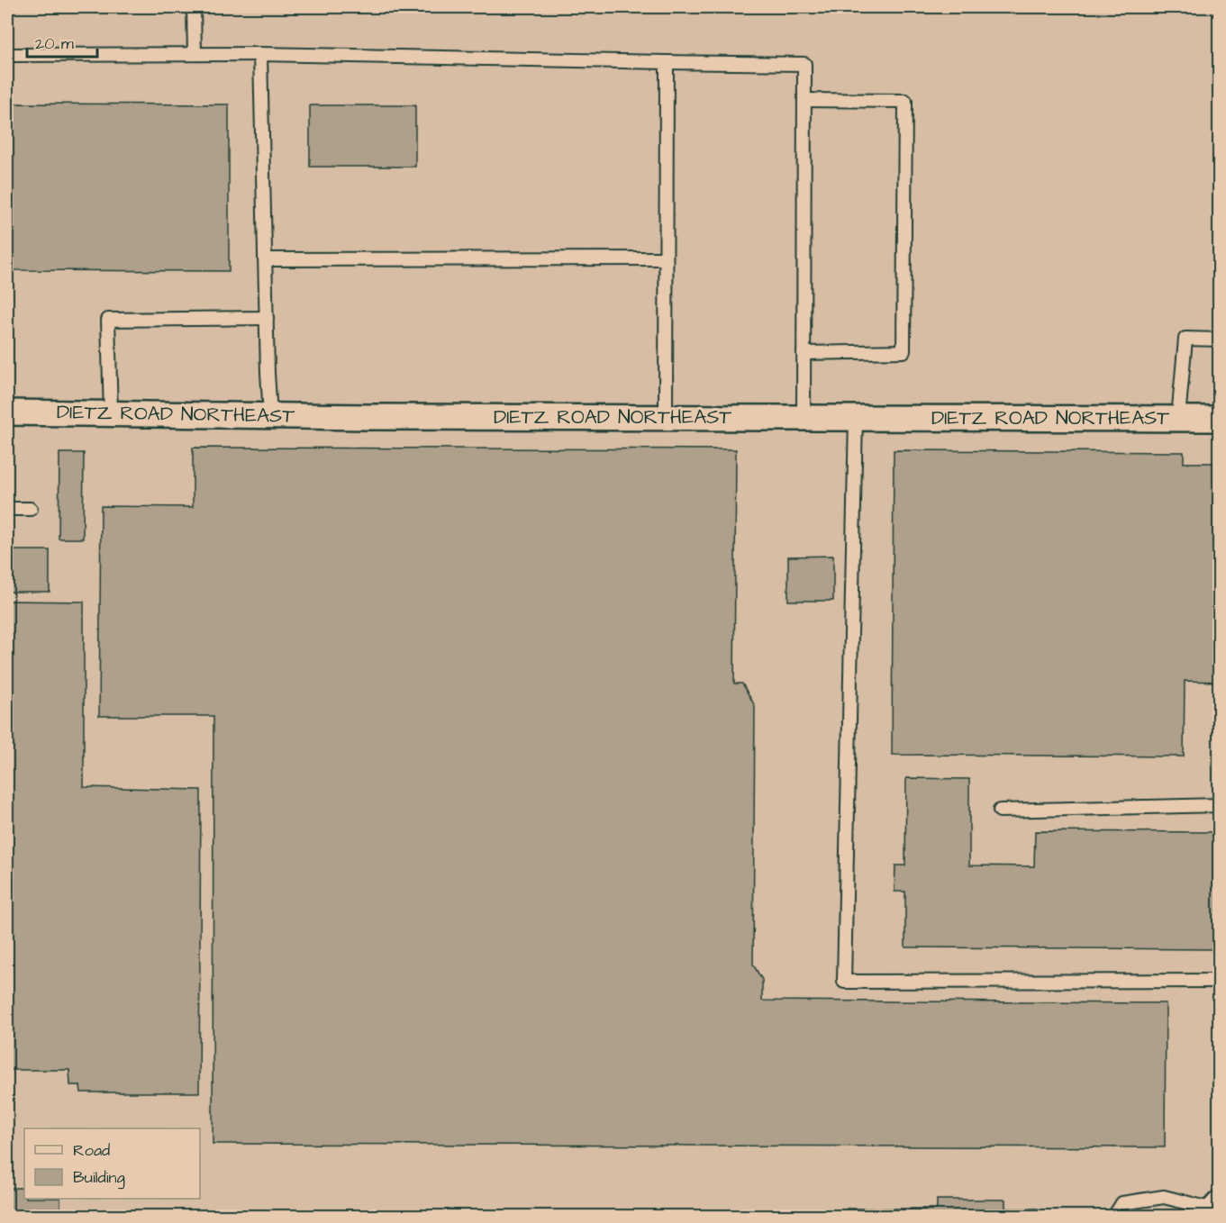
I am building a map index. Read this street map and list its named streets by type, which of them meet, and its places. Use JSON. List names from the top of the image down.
{
  "streets": {
    "street": ["DIETZ ROAD NORTHEAST"]
  },
  "legend": ["Road", "Building"],
  "scale_bar": "20 m"
}
